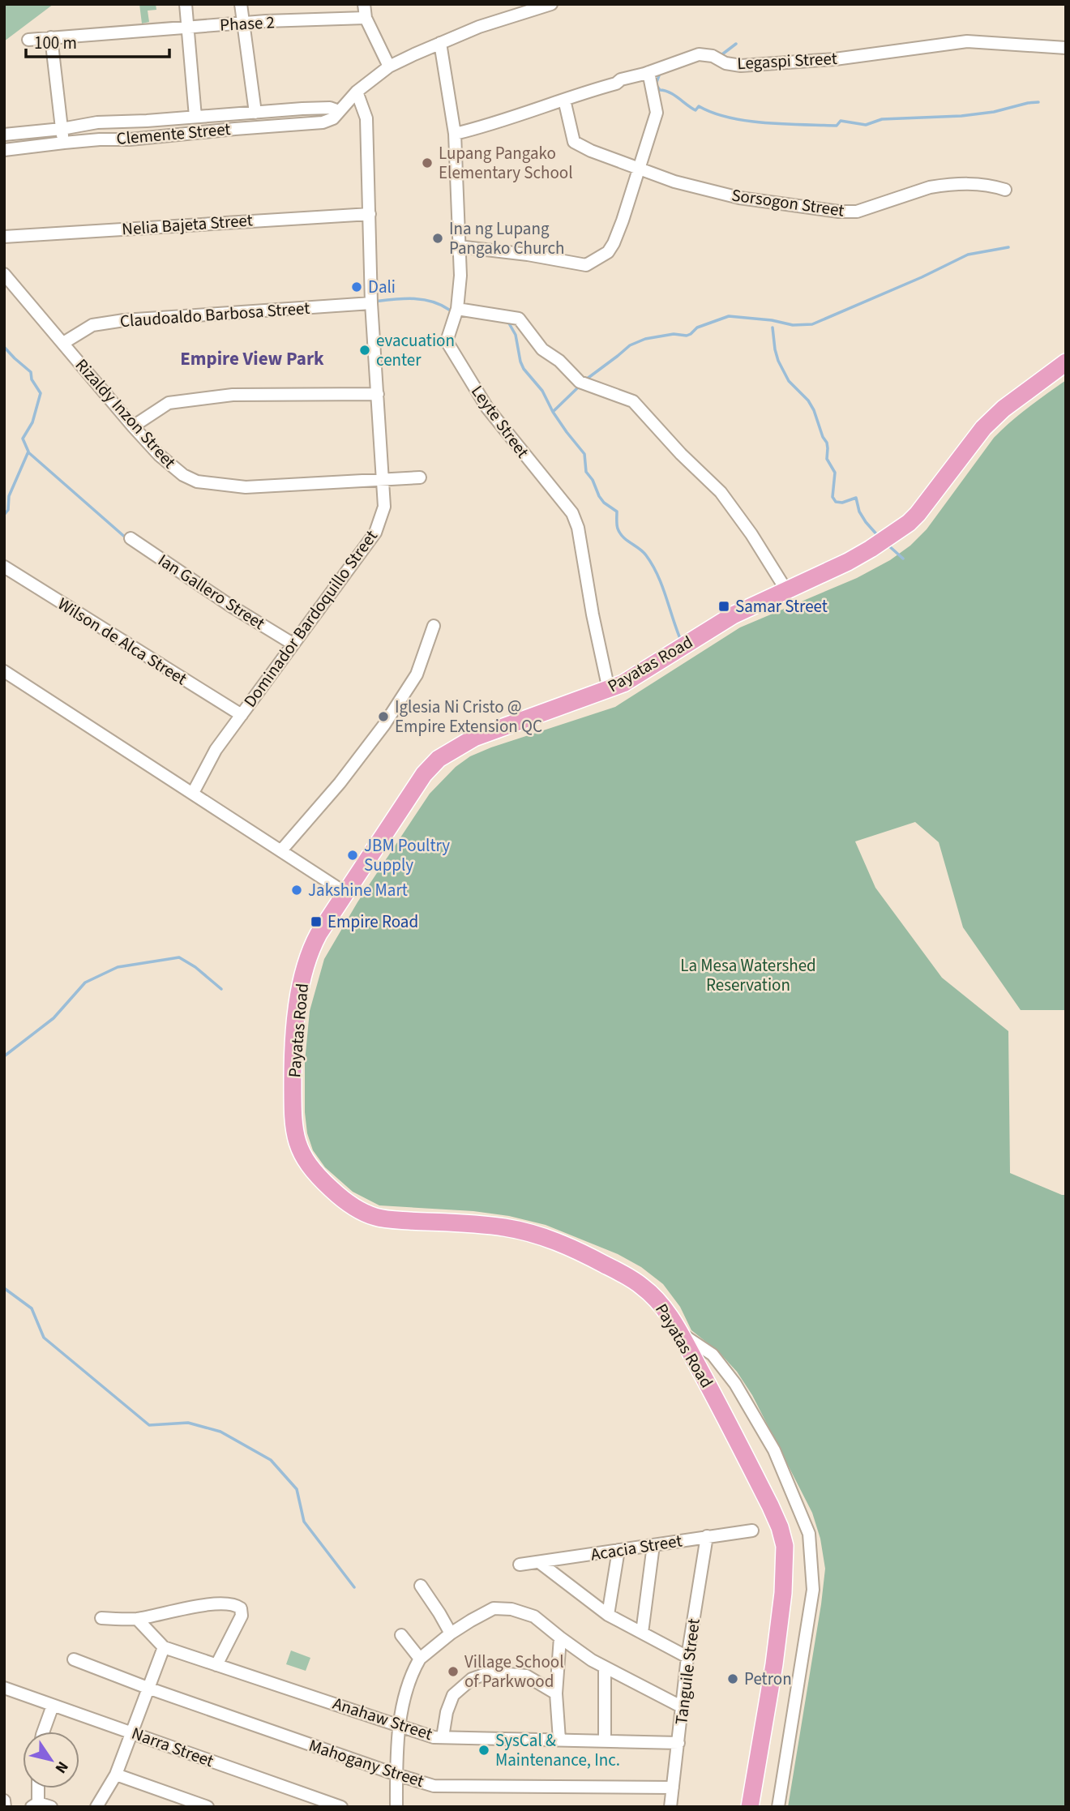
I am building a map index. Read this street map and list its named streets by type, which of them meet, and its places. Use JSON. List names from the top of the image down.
{
  "streets": {
    "main road": ["Payatas Road"],
    "street": [
      "Phase 2",
      "Legaspi Street",
      "Clemente Street",
      "Sorsogon Street",
      "Nelia Bajeta Street",
      "Claudoaldo Barbosa Street",
      "Rizaldy Inzon Street",
      "Leyte Street",
      "Ian Gallero Street",
      "Dominador Bardoquillo Street",
      "Wilson de Alca Street",
      "Acacia Street",
      "Tanguile Street",
      "Anahaw Street",
      "Narra Street",
      "Mahogany Street"
    ]
  },
  "crossings": [
    ["Legaspi Street", "Sorsogon Street"],
    ["Legaspi Street", "Leyte Street"],
    ["Clemente Street", "Leyte Street"],
    ["Clemente Street", "Dominador Bardoquillo Street"],
    ["Nelia Bajeta Street", "Dominador Bardoquillo Street"],
    ["Claudoaldo Barbosa Street", "Rizaldy Inzon Street"],
    ["Claudoaldo Barbosa Street", "Dominador Bardoquillo Street"],
    ["Rizaldy Inzon Street", "Dominador Bardoquillo Street"],
    ["Leyte Street", "Payatas Road"],
    ["Ian Gallero Street", "Dominador Bardoquillo Street"],
    ["Dominador Bardoquillo Street", "Wilson de Alca Street"],
    ["Acacia Street", "Tanguile Street"],
    ["Tanguile Street", "Anahaw Street"],
    ["Tanguile Street", "Mahogany Street"]
  ],
  "districts": ["Empire View Park"],
  "parks": ["La Mesa Watershed Reservation"],
  "places": {
    "other": [
      "Lupang Pangako Elementary School",
      "Ina ng Lupang Pangako Church",
      "Dali",
      "evacuation center",
      "Iglesia Ni Cristo @ Empire Extension QC",
      "JBM Poultry Supply",
      "Jakshine Mart",
      "Village School of Parkwood",
      "Petron",
      "SysCal & Maintenance, Inc."
    ],
    "transit": ["Samar Street", "Empire Road"]
  },
  "scale_bar": "100 m",
  "north": "bottom right"
}
